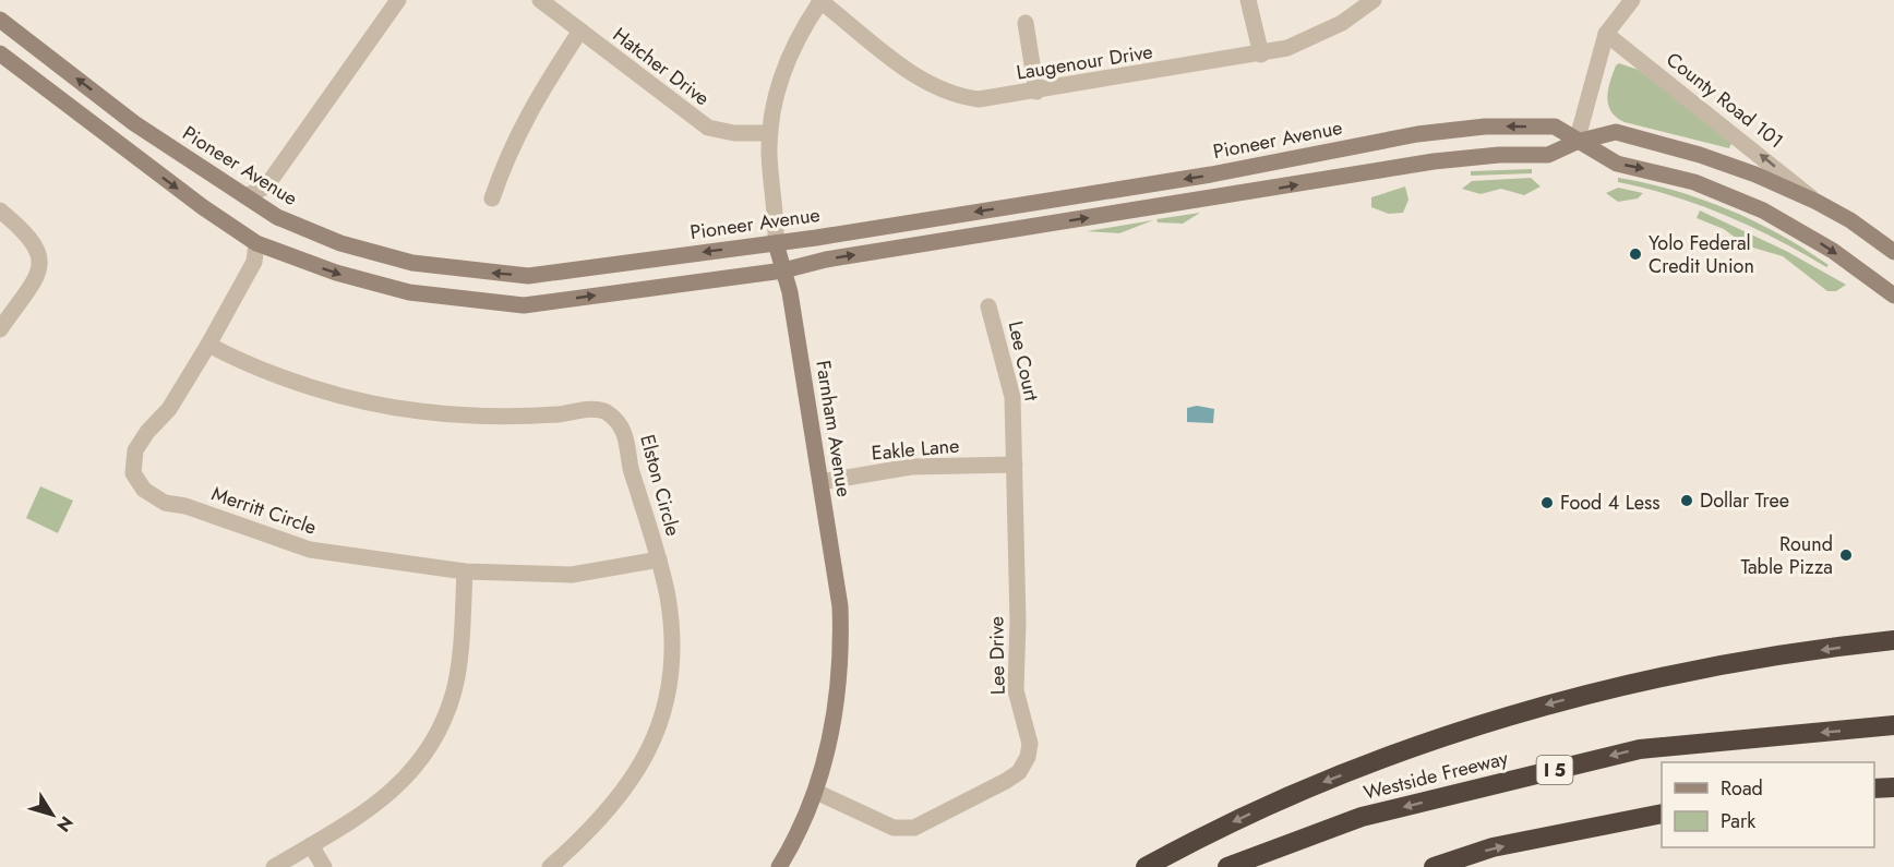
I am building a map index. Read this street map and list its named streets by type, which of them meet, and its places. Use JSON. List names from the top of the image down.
{
  "streets": {
    "highway": ["I 5", "Westside Freeway"],
    "main road": ["Pioneer Avenue", "Farnham Avenue"],
    "street": [
      "Laugenour Drive",
      "Hatcher Drive",
      "County Road 101",
      "Lee Court",
      "Eakle Lane",
      "Elston Circle",
      "Merritt Circle",
      "Lee Drive"
    ]
  },
  "crossings": [
    ["Laugenour Drive", "Farnham Avenue"],
    ["Hatcher Drive", "Farnham Avenue"],
    ["Pioneer Avenue", "Farnham Avenue"],
    ["Lee Court", "Eakle Lane"],
    ["Lee Court", "Lee Drive"],
    ["Farnham Avenue", "Eakle Lane"],
    ["Farnham Avenue", "Lee Drive"],
    ["Eakle Lane", "Lee Drive"],
    ["Elston Circle", "Merritt Circle"]
  ],
  "one_way": ["County Road 101"],
  "places": [
    "Yolo Federal Credit Union",
    "Dollar Tree",
    "Food 4 Less",
    "Round Table Pizza"
  ],
  "legend": ["Road", "Park"],
  "north": "bottom right"
}
